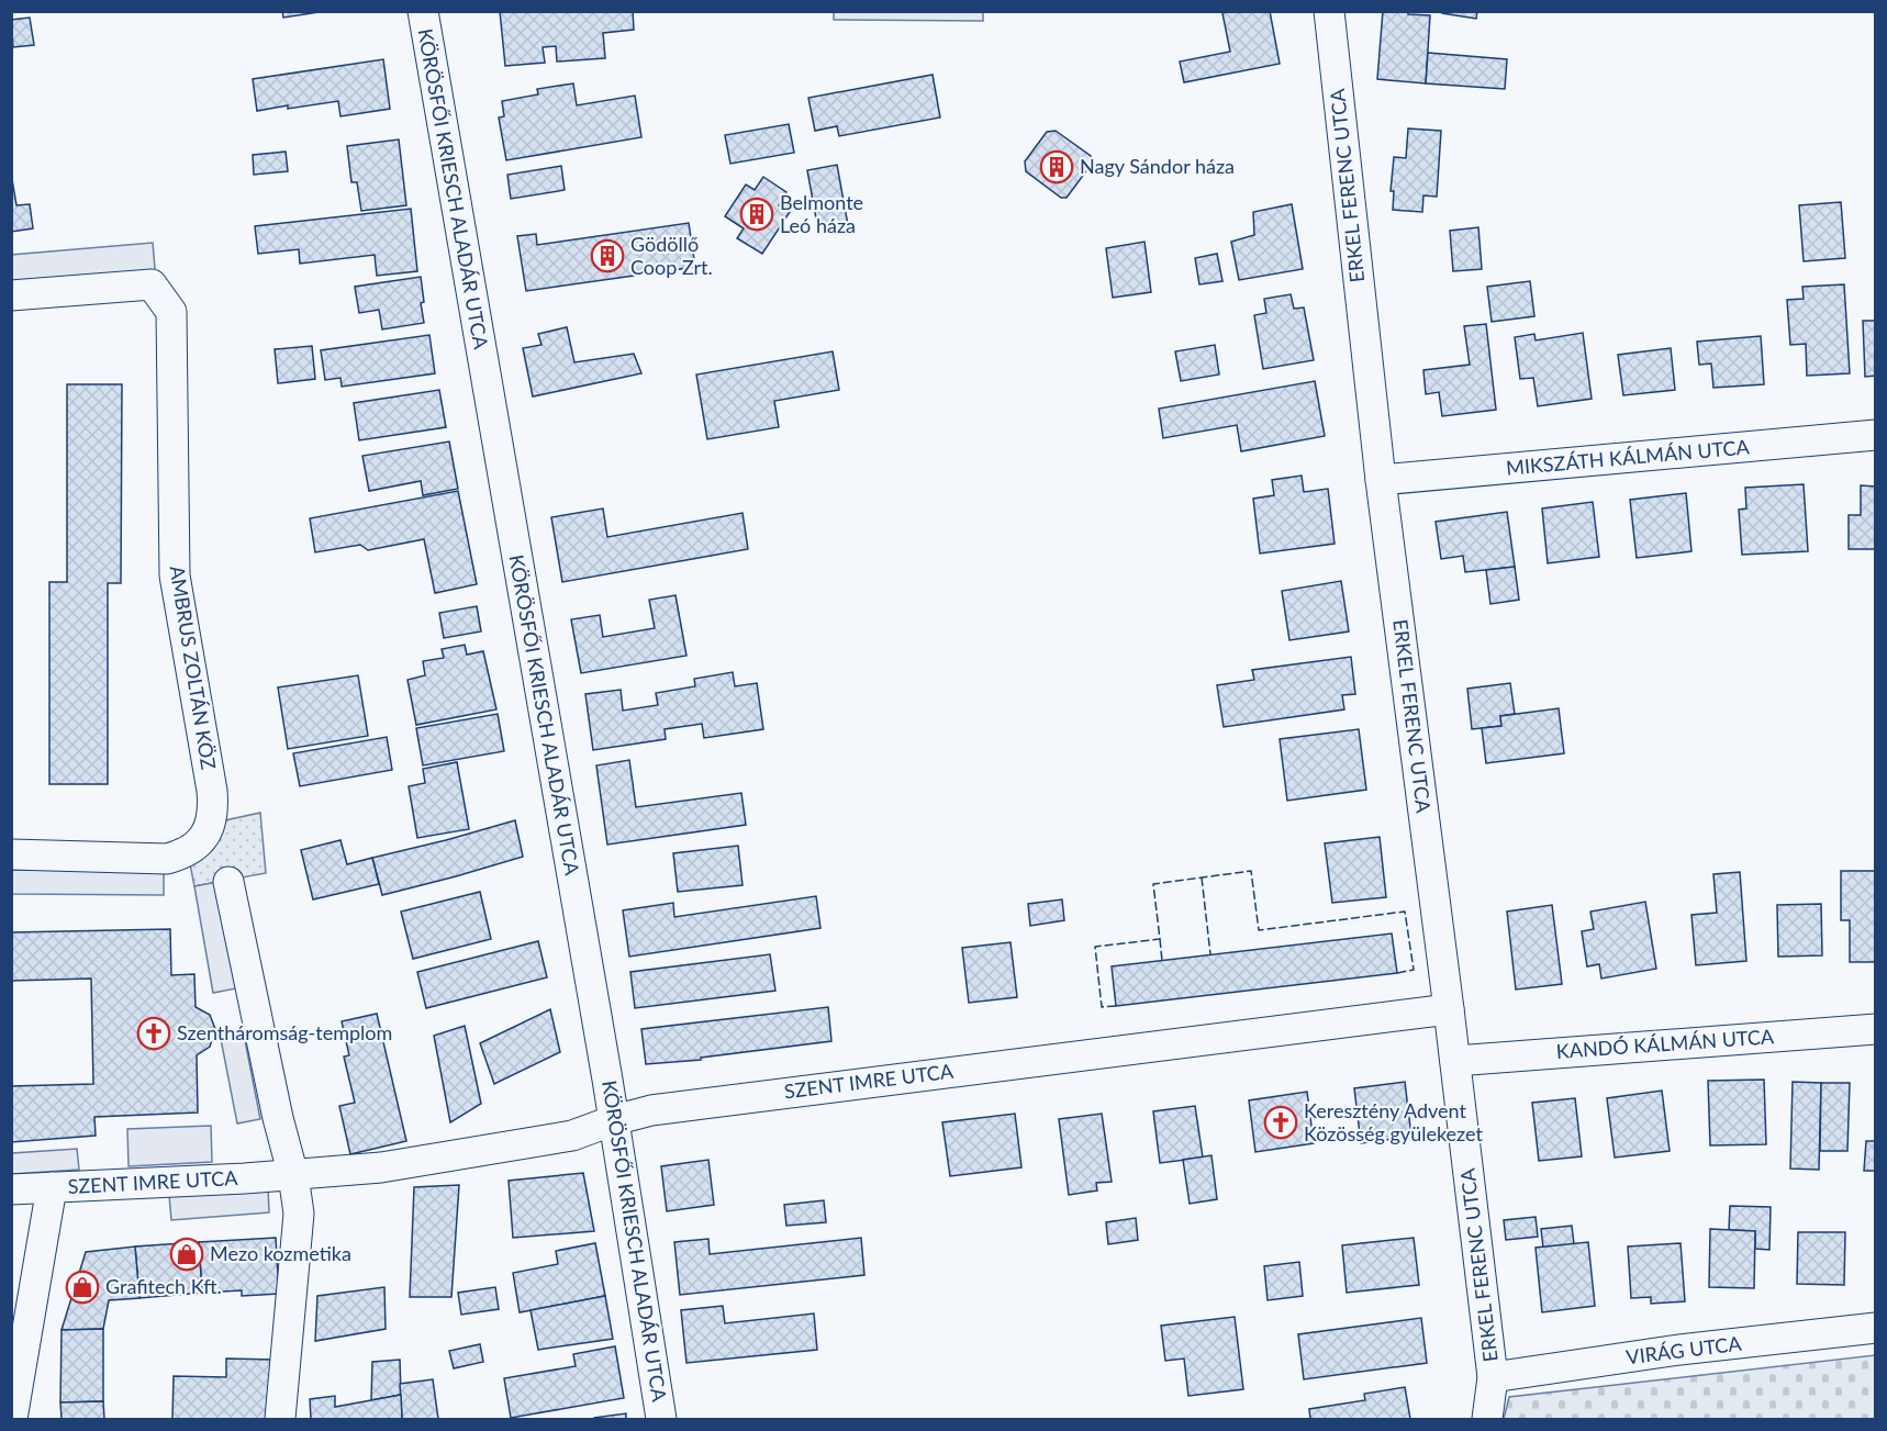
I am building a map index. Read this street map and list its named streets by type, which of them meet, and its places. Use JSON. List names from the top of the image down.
{
  "streets": {
    "street": [
      "ERKEL FERENC UTCA",
      "KÖRÖSFŐI KRIESCH ALADÁR UTCA",
      "MIKSZÁTH KÁLMÁN UTCA",
      "AMBRUS ZOLTÁN KÖZ",
      "KANDÓ KÁLMÁN UTCA",
      "SZENT IMRE UTCA",
      "VIRÁG UTCA"
    ]
  },
  "crossings": [
    ["ERKEL FERENC UTCA", "MIKSZÁTH KÁLMÁN UTCA"],
    ["ERKEL FERENC UTCA", "KANDÓ KÁLMÁN UTCA"],
    ["ERKEL FERENC UTCA", "SZENT IMRE UTCA"],
    ["ERKEL FERENC UTCA", "VIRÁG UTCA"],
    ["KÖRÖSFŐI KRIESCH ALADÁR UTCA", "SZENT IMRE UTCA"]
  ],
  "places": {
    "building": ["Nagy Sándor háza", "Belmonte Leó háza", "Gödöllő Coop Zrt."],
    "church": ["Szentháromság-templom", "Keresztény Advent Közösség gyülekezet"],
    "shop": ["Mezo kozmetika", "Grafitech Kft."]
  }
}
